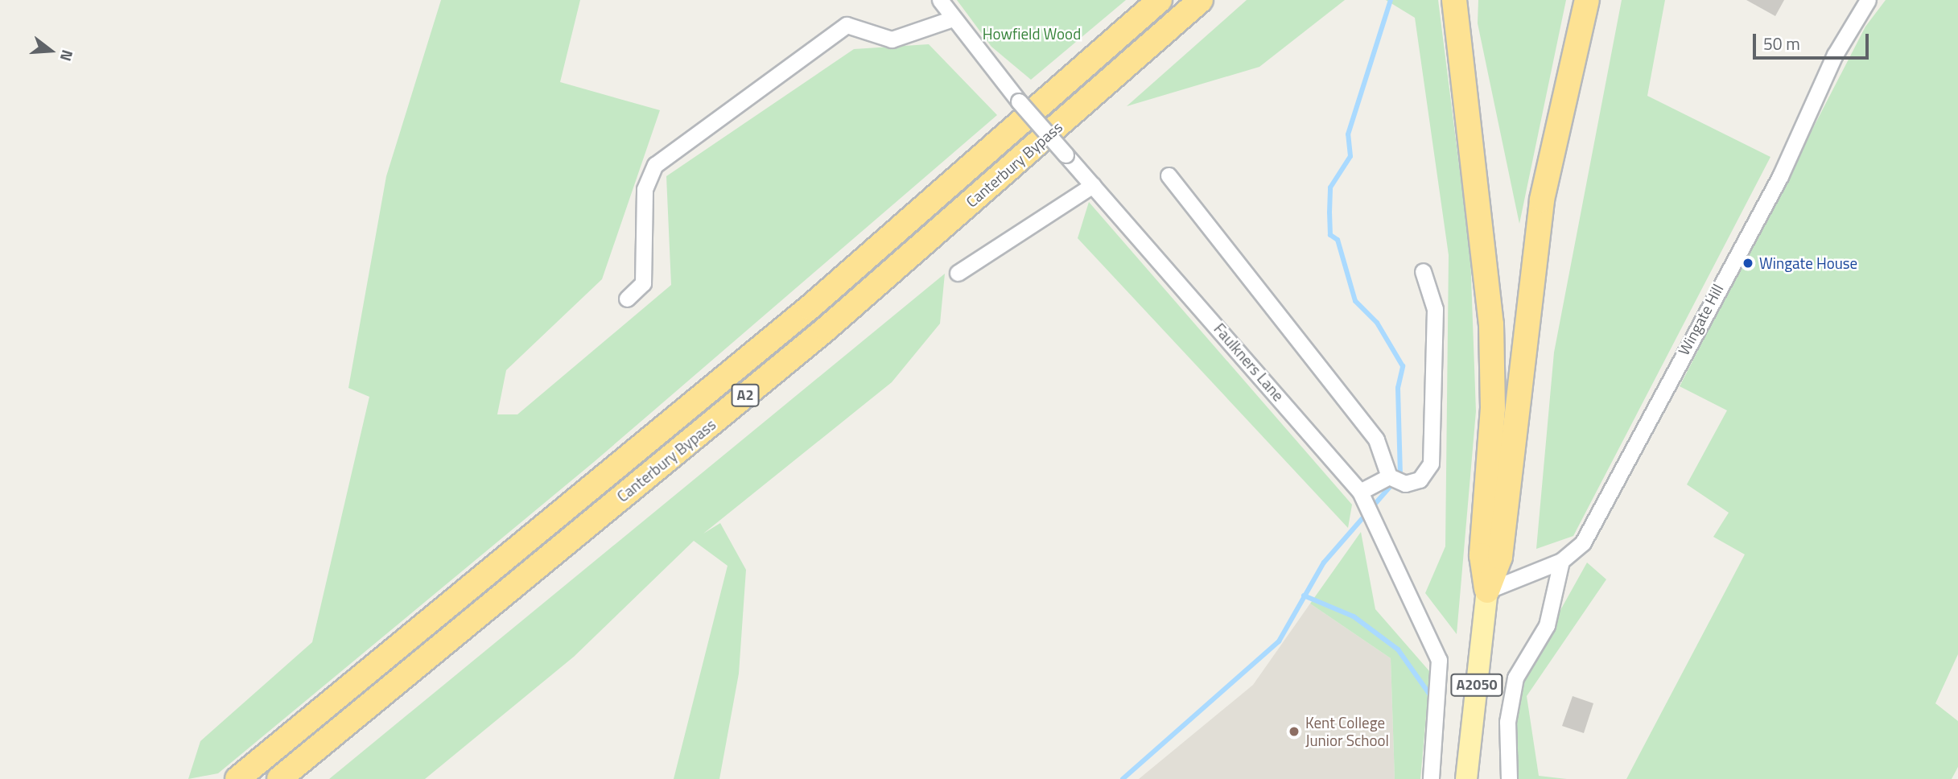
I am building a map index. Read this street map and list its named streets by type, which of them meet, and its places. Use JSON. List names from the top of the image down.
{
  "streets": {
    "highway": ["Canterbury Bypass", "A2"],
    "main road": ["A2050"],
    "street": ["Wingate Hill", "Faulkners Lane"]
  },
  "crossings": [
    ["Wingate Hill", "A2050"]
  ],
  "parks": ["Howfield Wood"],
  "places": ["Wingate House", "Kent College Junior School"],
  "scale_bar": "50 m",
  "north": "right"
}
